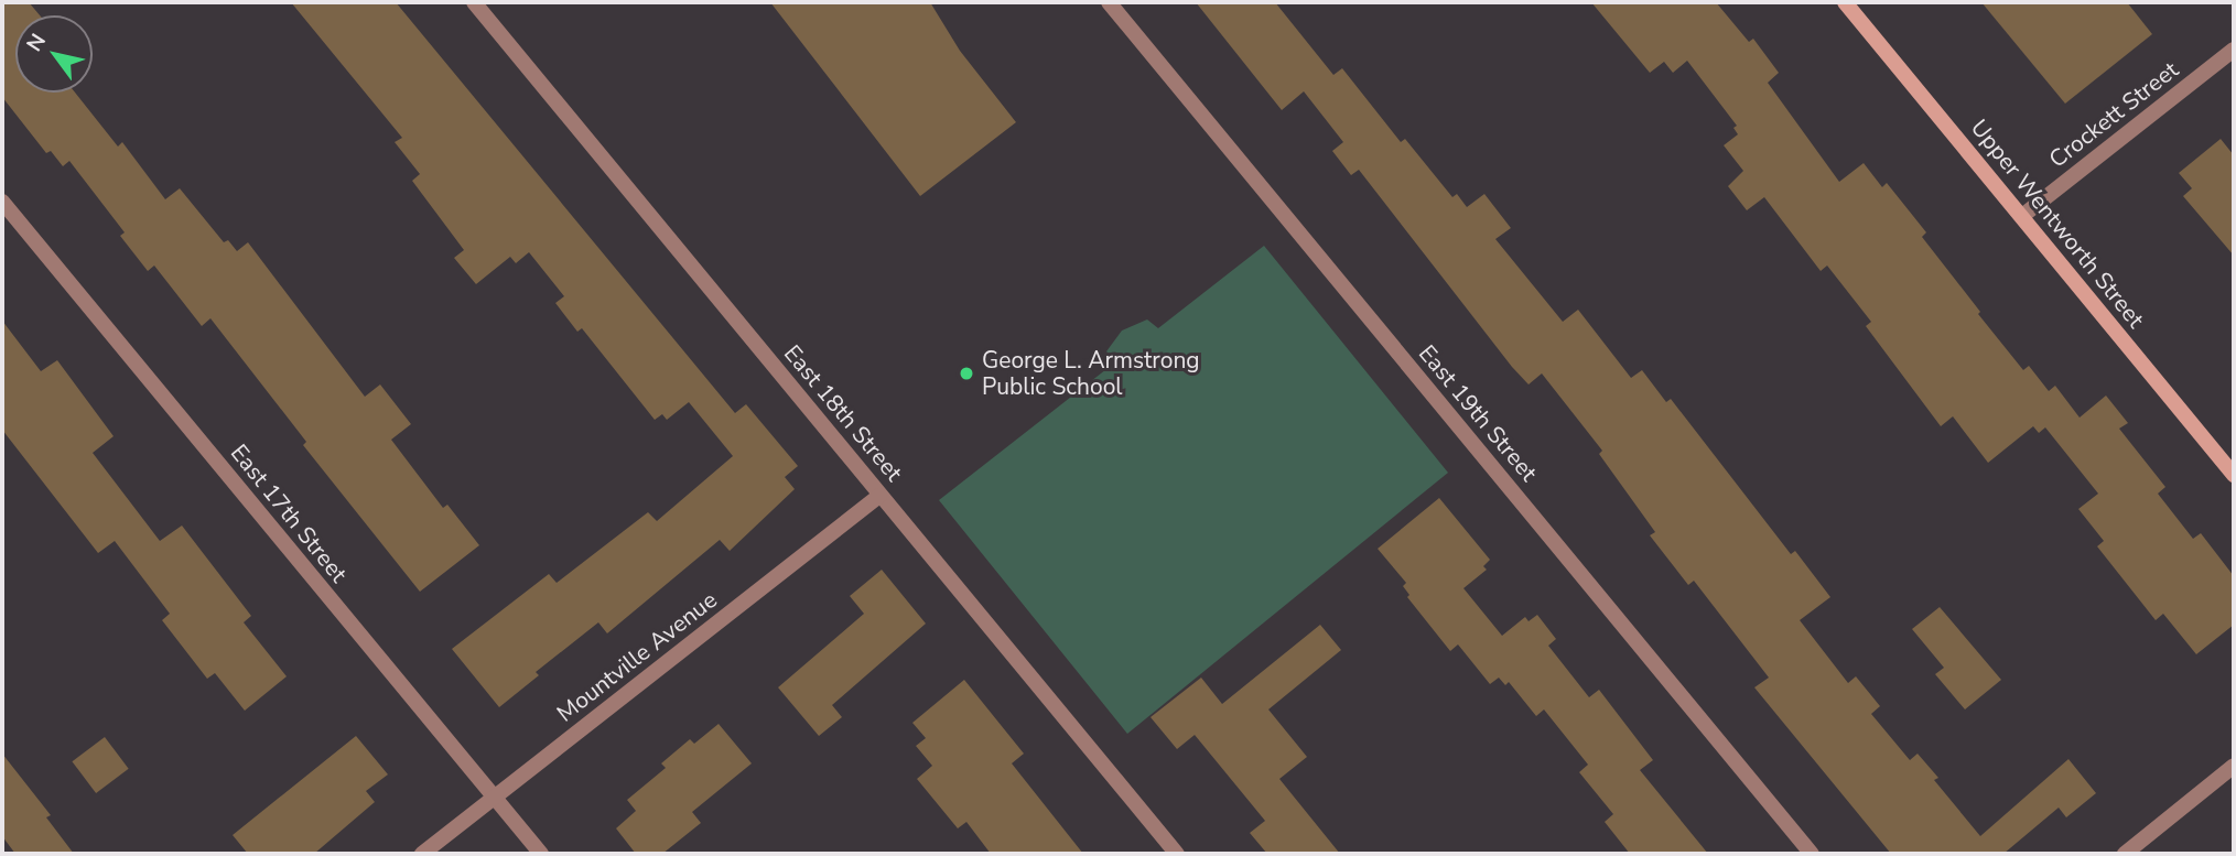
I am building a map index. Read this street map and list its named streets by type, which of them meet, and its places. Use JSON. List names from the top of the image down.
{
  "streets": {
    "main road": ["Upper Wentworth Street"],
    "street": [
      "Crockett Street",
      "East 18th Street",
      "East 19th Street",
      "East 17th Street",
      "Mountville Avenue"
    ]
  },
  "crossings": [
    ["Crockett Street", "Upper Wentworth Street"],
    ["East 18th Street", "Mountville Avenue"],
    ["East 17th Street", "Mountville Avenue"]
  ],
  "places": ["George L. Armstrong Public School"],
  "north": "top left"
}
